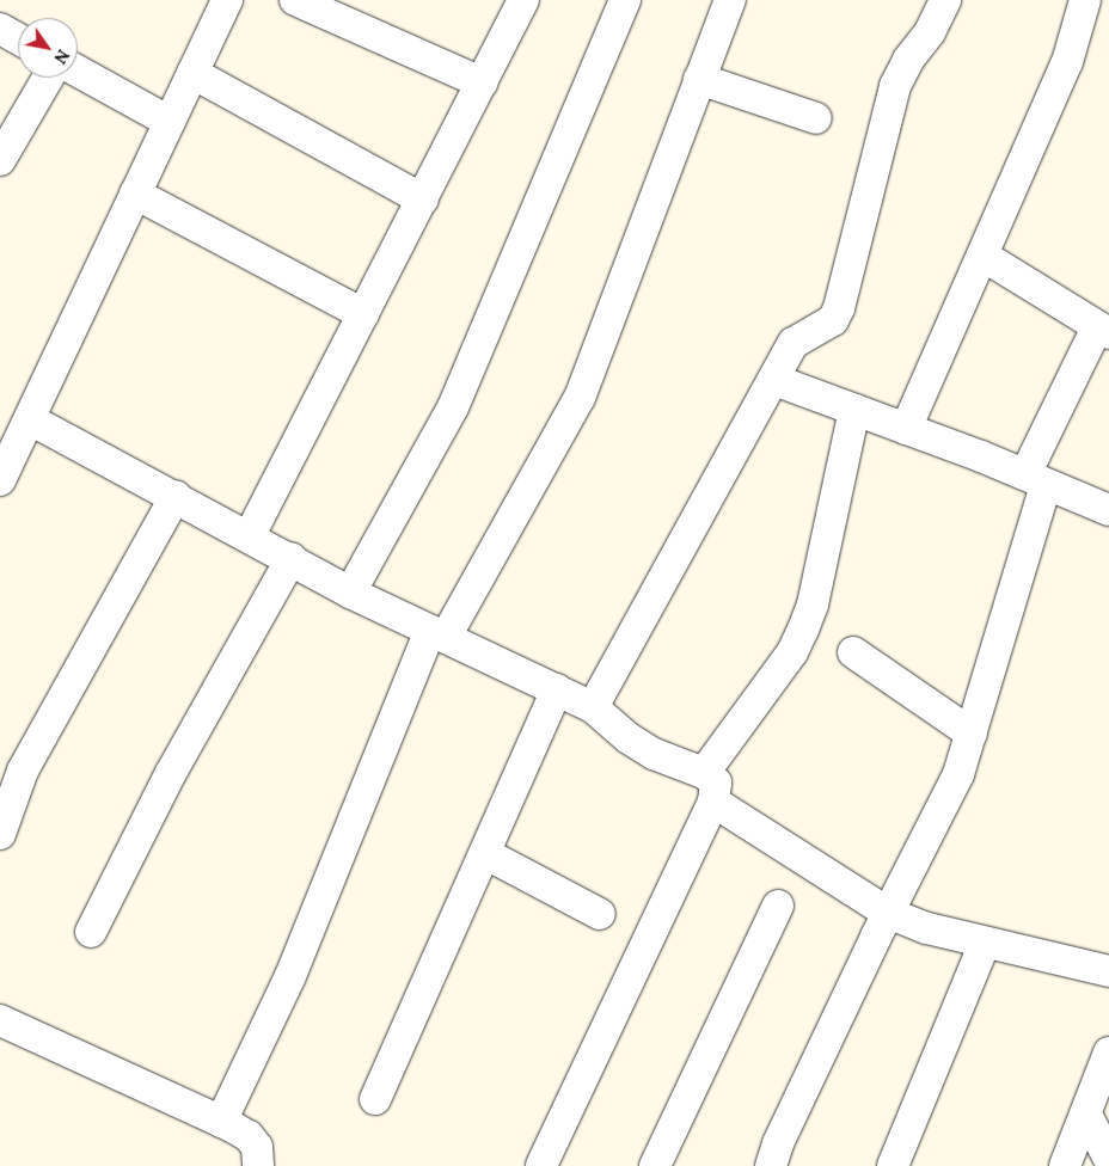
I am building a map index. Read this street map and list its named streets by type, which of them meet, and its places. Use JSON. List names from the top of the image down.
{
  "north": "bottom right"
}
